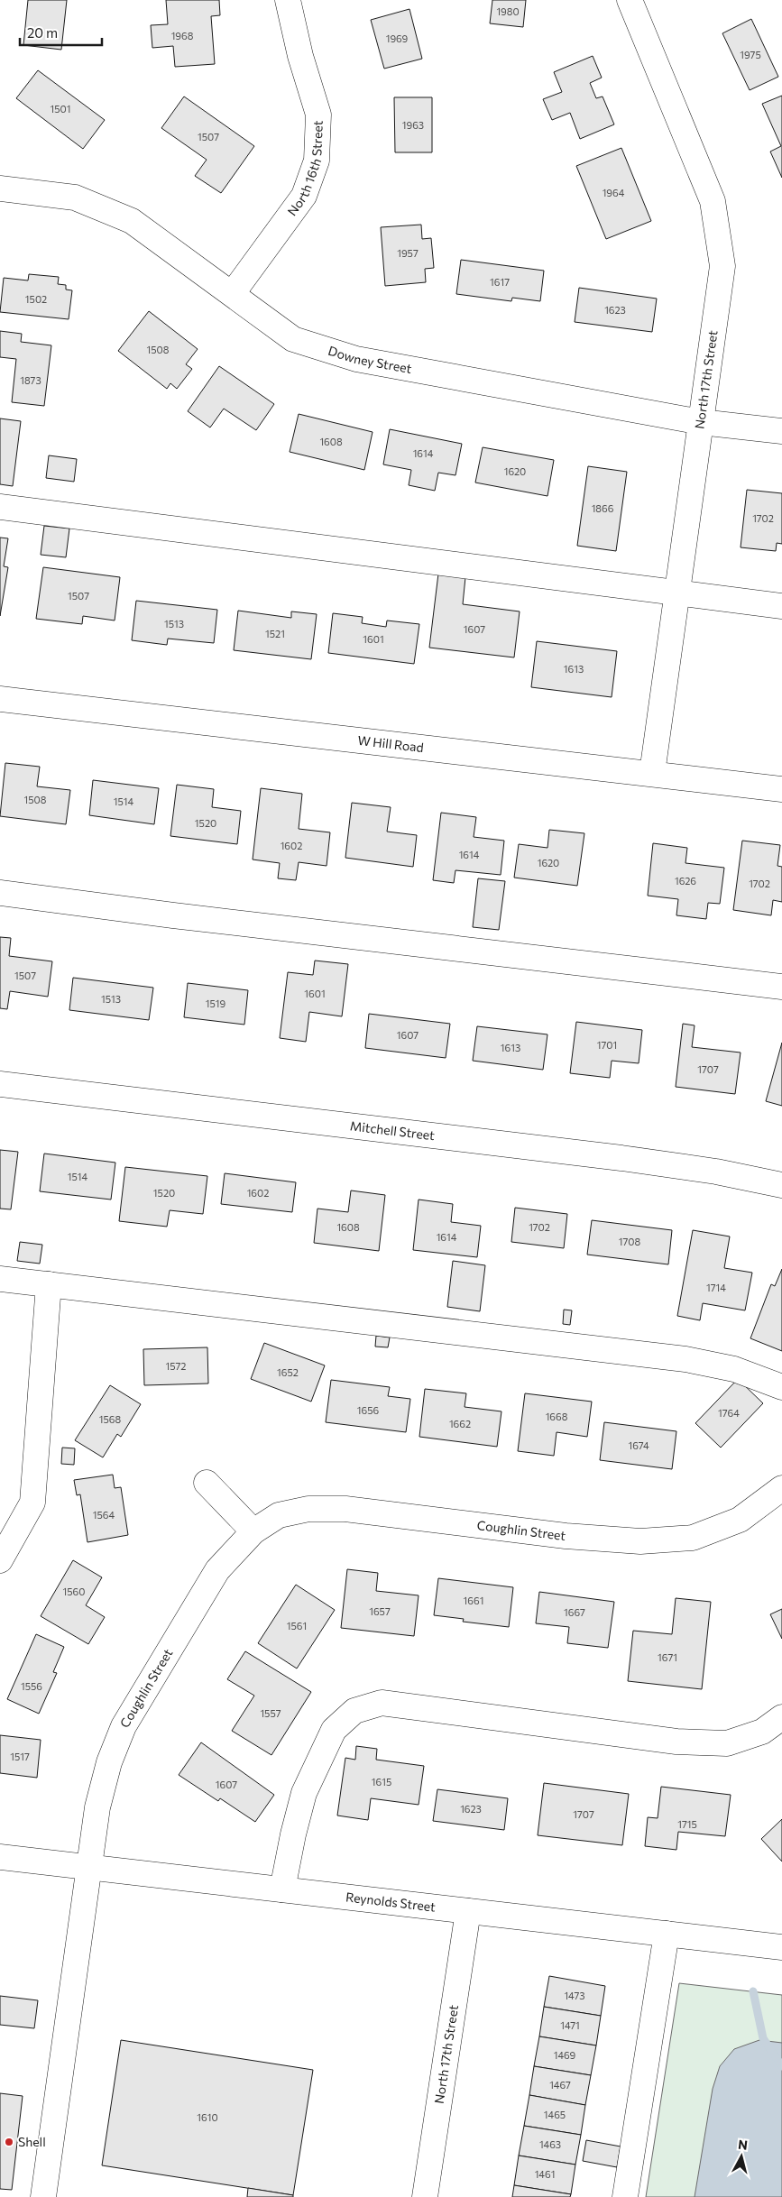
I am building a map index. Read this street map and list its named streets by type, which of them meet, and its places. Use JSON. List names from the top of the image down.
{
  "streets": {
    "street": [
      "North 16th Street",
      "Downey Street",
      "North 17th Street",
      "W Hill Road",
      "Mitchell Street",
      "Coughlin Street",
      "Reynolds Street"
    ]
  },
  "crossings": [
    ["North 16th Street", "Downey Street"],
    ["Downey Street", "North 17th Street"],
    ["North 17th Street", "W Hill Road"],
    ["North 17th Street", "Reynolds Street"],
    ["Coughlin Street", "Reynolds Street"]
  ],
  "places": ["Shell"],
  "house_numbers": [
    "1980",
    "1968",
    "1969",
    "1975",
    "1501",
    "1963",
    "1507",
    "1964",
    "1957",
    "1617",
    "1502",
    "1623",
    "1508",
    "1873",
    "1608",
    "1614",
    "1620",
    "1866",
    "1702",
    "1507",
    "1513",
    "1607",
    "1521",
    "1601",
    "1613",
    "1508",
    "1514",
    "1520",
    "1602",
    "1614",
    "1620",
    "1626",
    "1702",
    "1507",
    "1601",
    "1513",
    "1519",
    "1607",
    "1701",
    "1613",
    "1707",
    "1514",
    "1520",
    "1602",
    "1608",
    "1702",
    "1614",
    "1708",
    "1714",
    "1572",
    "1652",
    "1656",
    "1764",
    "1668",
    "1568",
    "1662",
    "1674",
    "1564",
    "1560",
    "1661",
    "1657",
    "1667",
    "1561",
    "1671",
    "1556",
    "1557",
    "1517",
    "1615",
    "1607",
    "1623",
    "1707",
    "1715",
    "1473",
    "1471",
    "1469",
    "1467",
    "1465",
    "1610",
    "1463",
    "1461"
  ],
  "scale_bar": "20 m",
  "north": "top"
}
